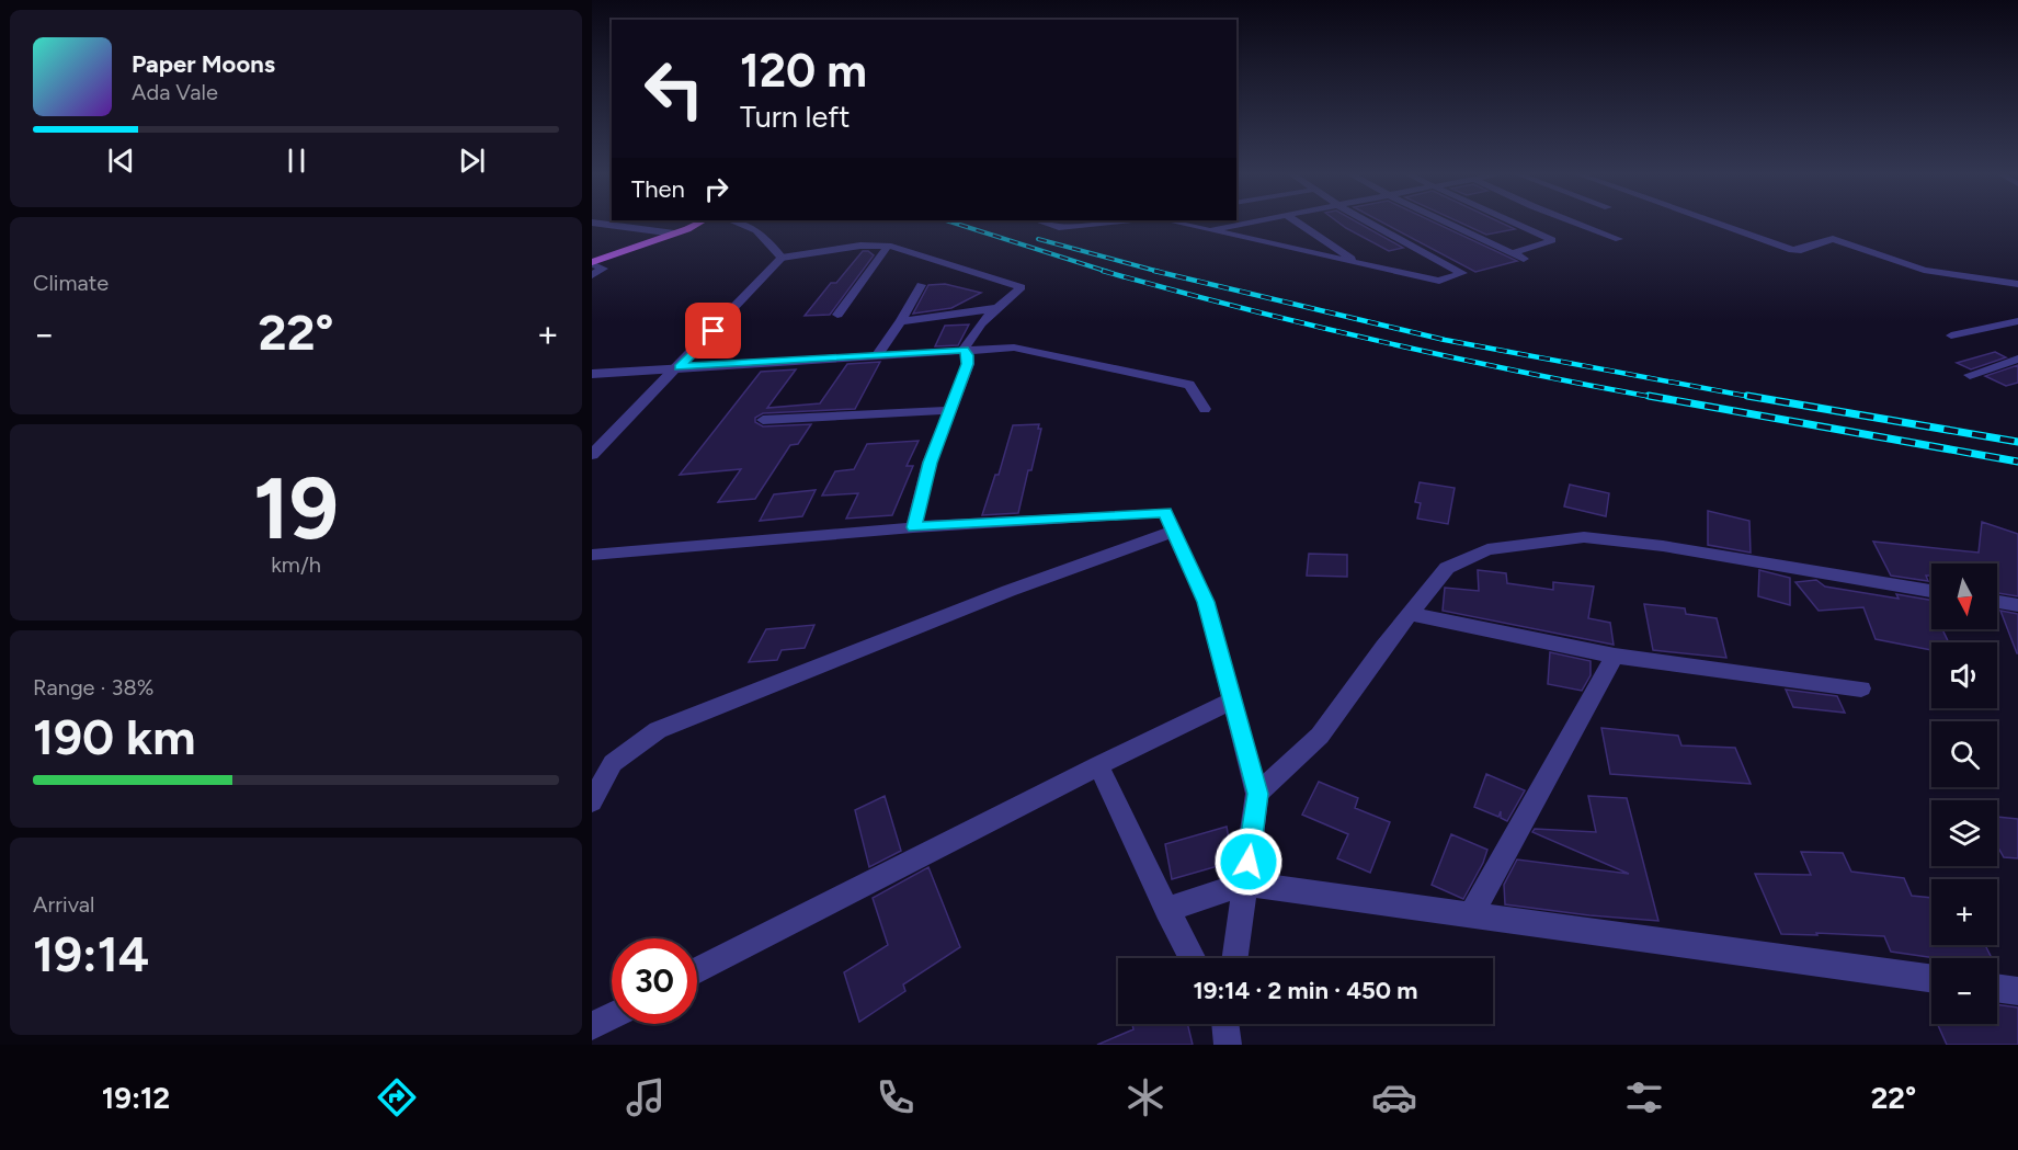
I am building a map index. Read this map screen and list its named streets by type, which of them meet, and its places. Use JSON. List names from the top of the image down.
{
  "north": "bottom",
  "page": {
    "turn": ["120 m", "Turn left"],
    "song": ["Paper Moons", "Ada Vale"],
    "then": "Then",
    "tile": [
      "Climate",
      ["19", "km/h"],
      ["Range · 38%", "190 km"],
      ["Arrival", "19:14"]
    ],
    "heat": ["−", "22°", "+"],
    "map_buttons": ["+", "−"],
    "limit": "30",
    "trip": "19:14 · 2 min · 450 m",
    "tabs": ["19:12", "22°"]
  }
}
